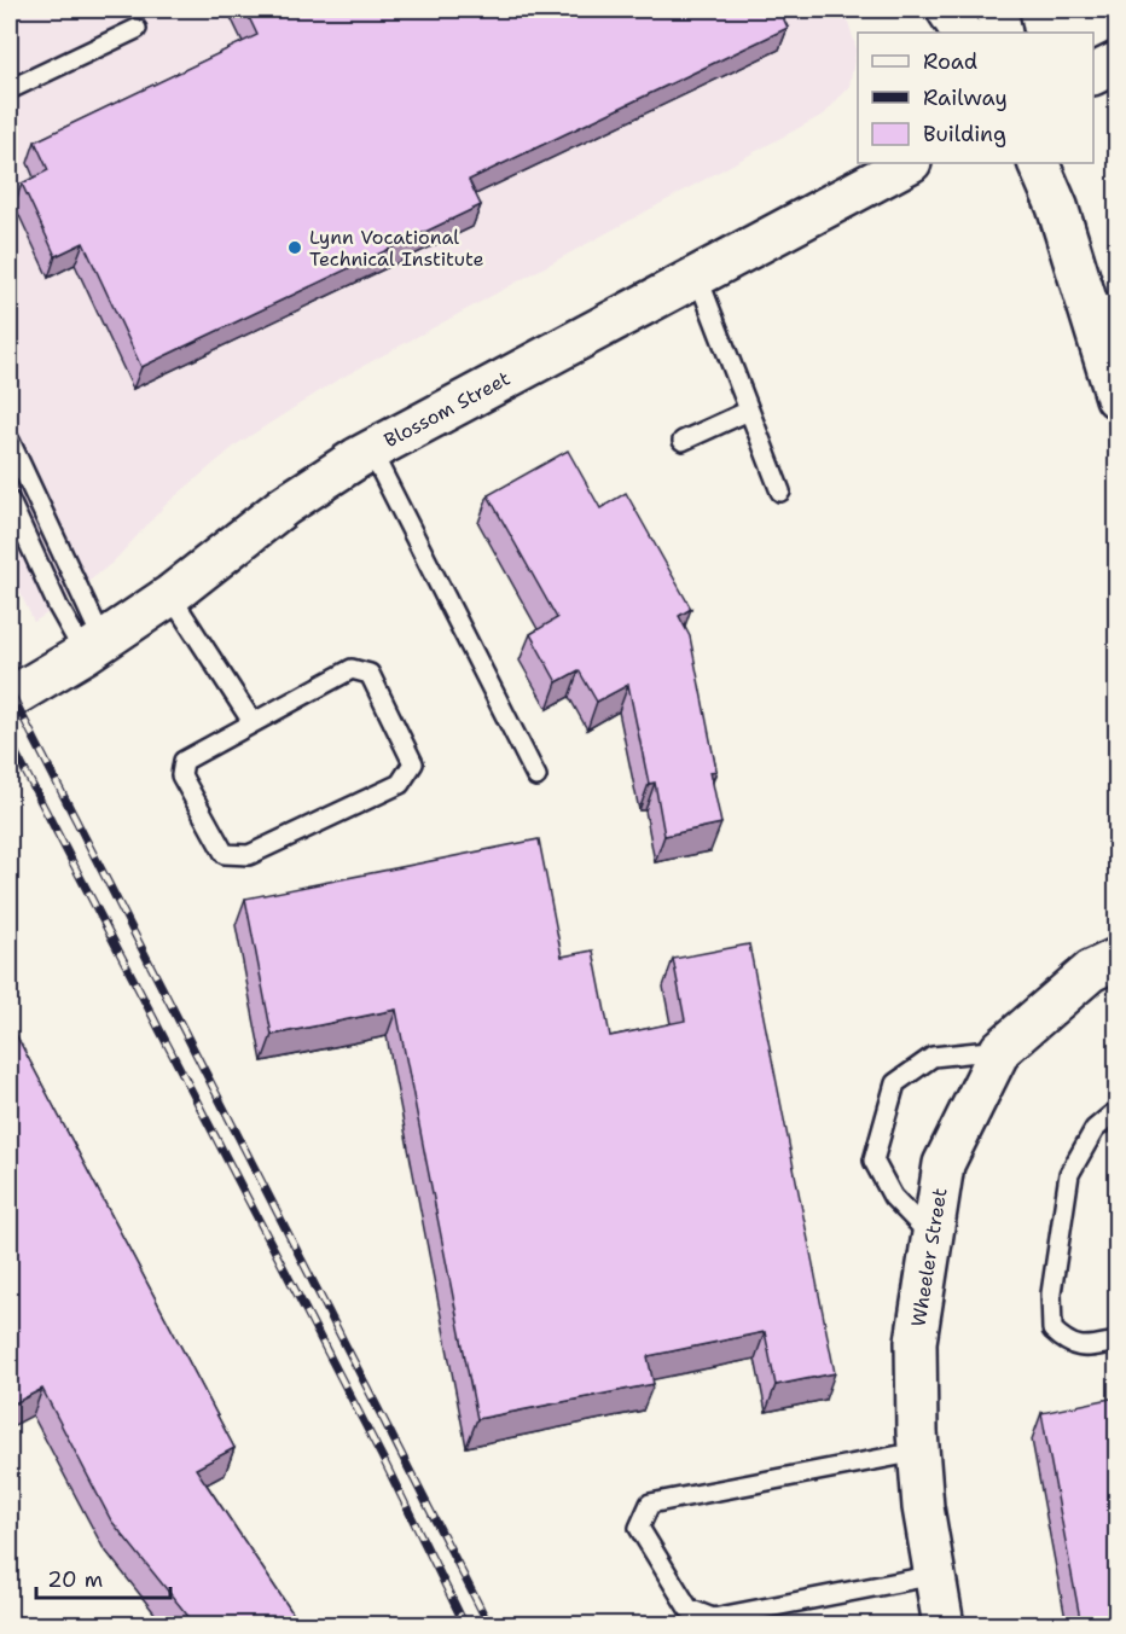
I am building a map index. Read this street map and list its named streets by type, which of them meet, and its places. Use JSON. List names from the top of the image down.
{
  "streets": {
    "main road": ["Blossom Street", "Wheeler Street"]
  },
  "places": ["Lynn Vocational Technical Institute"],
  "legend": ["Road", "Railway", "Building"],
  "scale_bar": "20 m"
}
